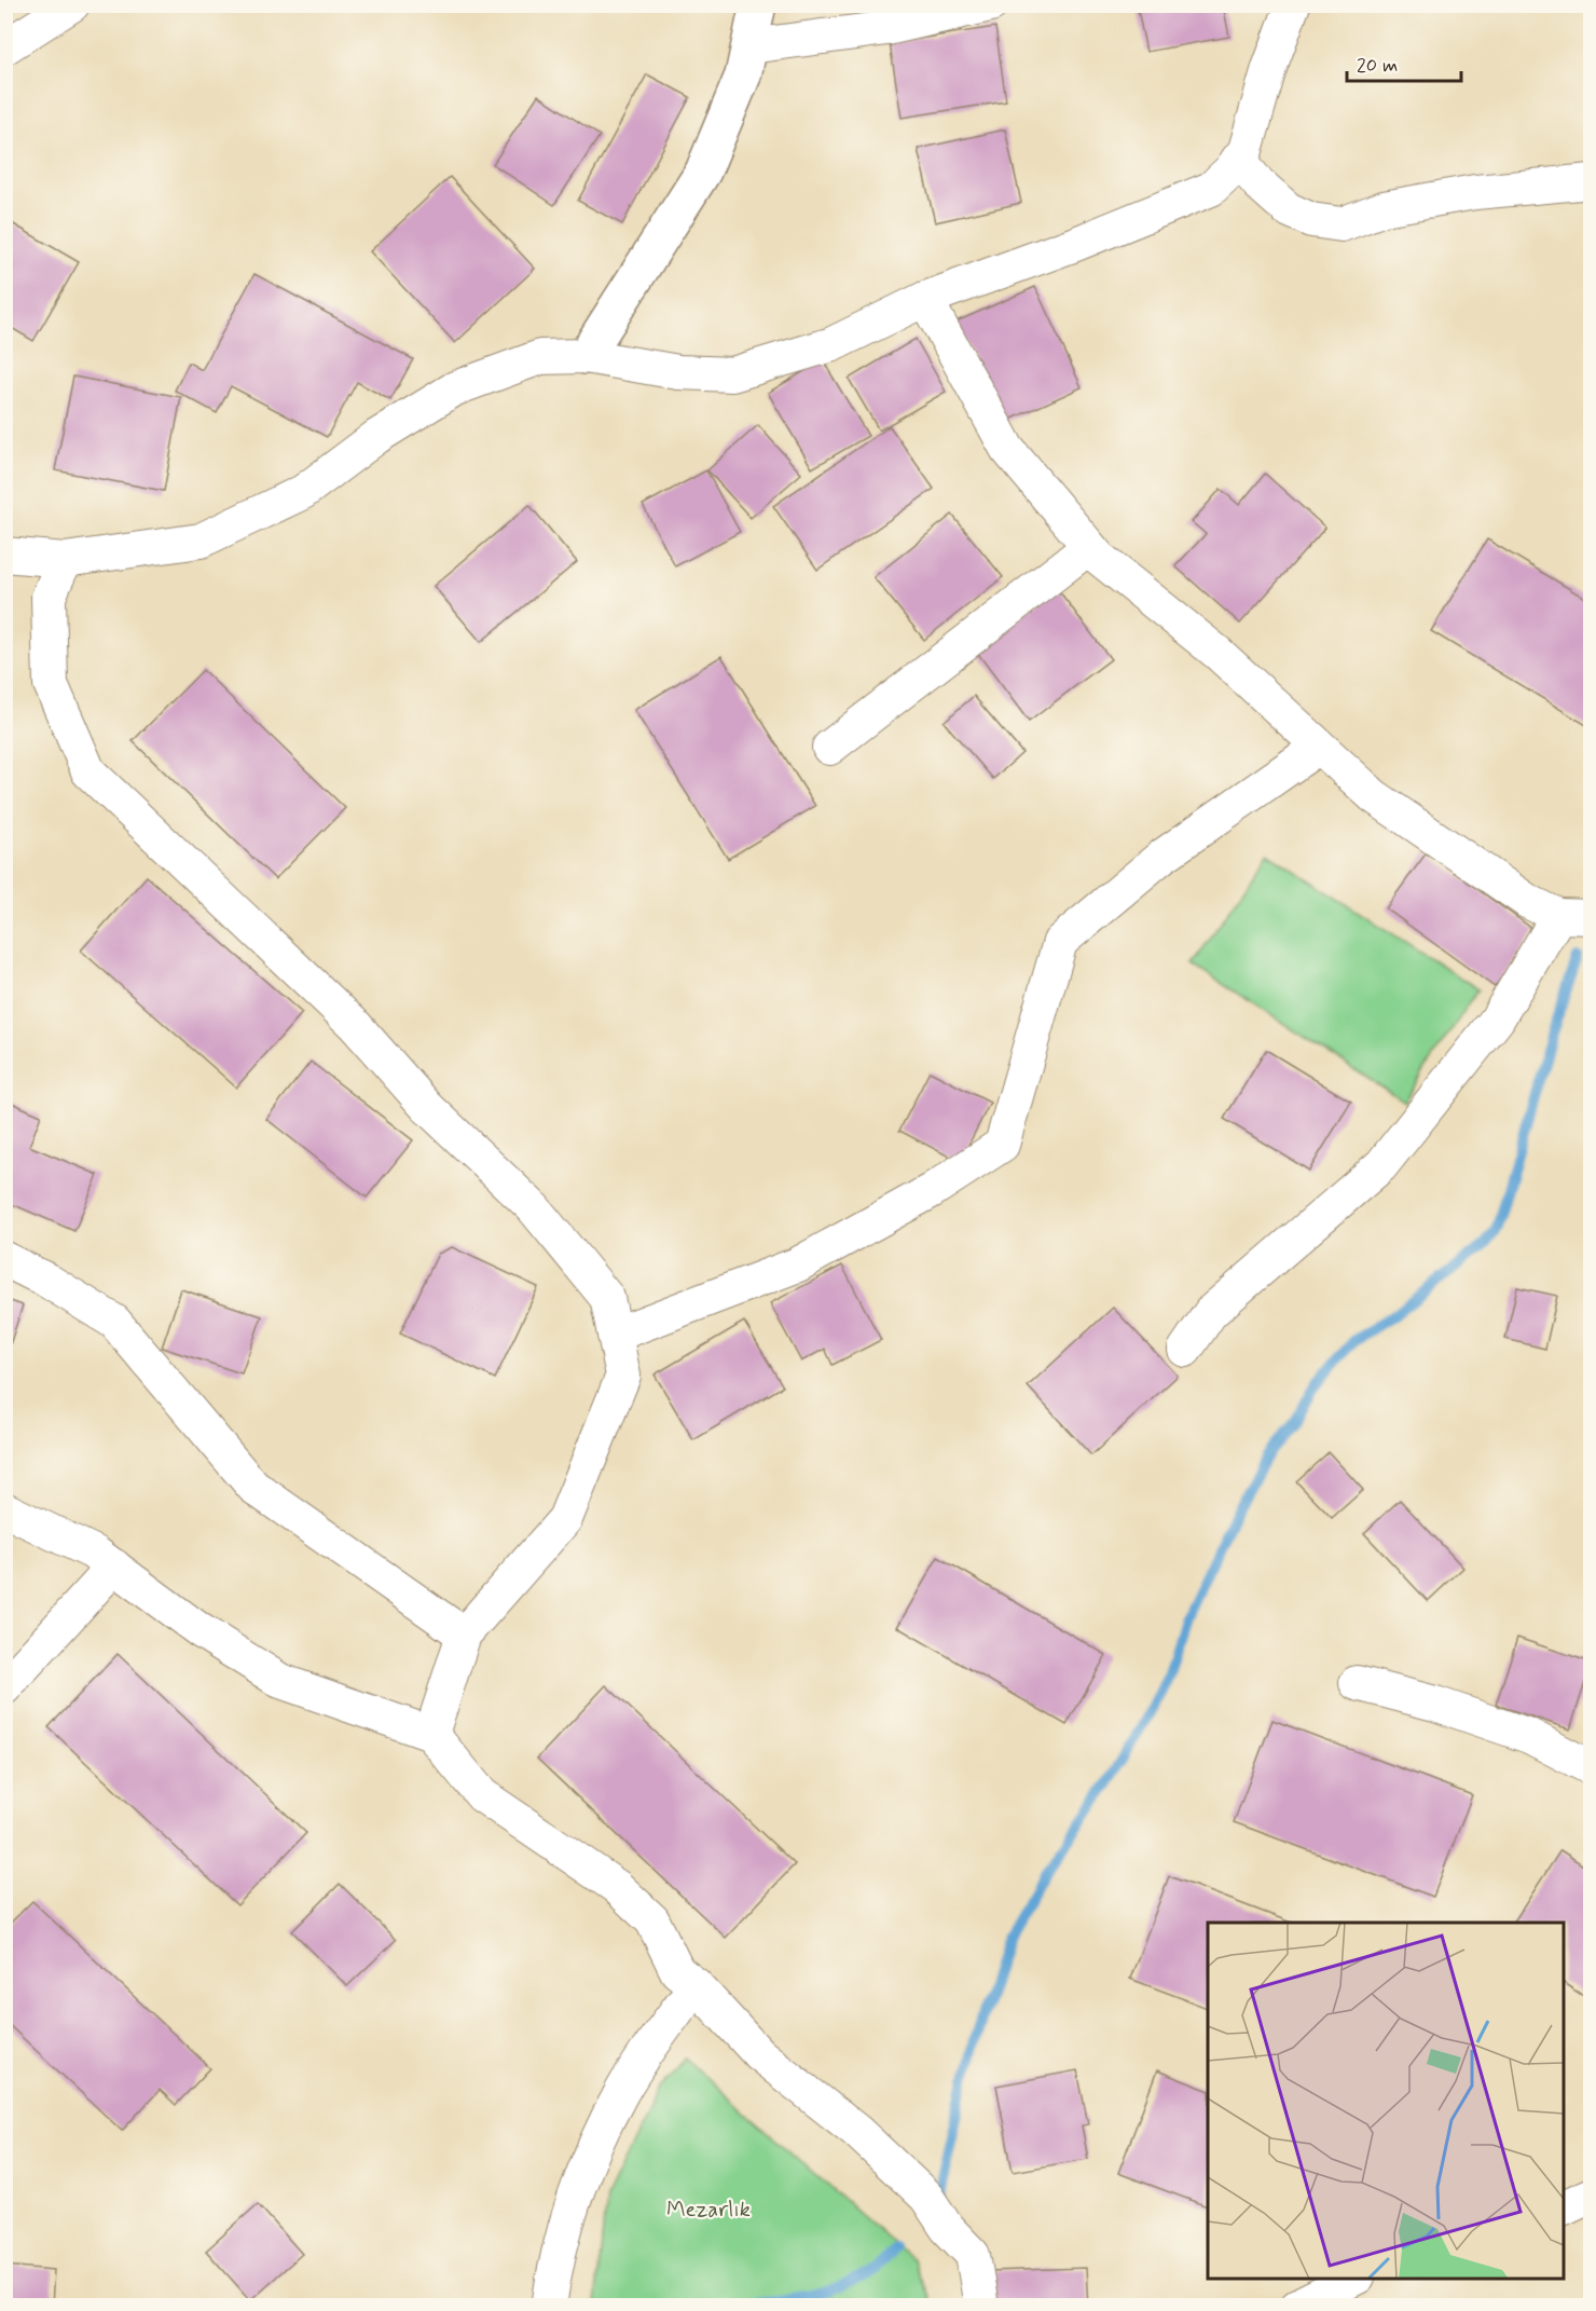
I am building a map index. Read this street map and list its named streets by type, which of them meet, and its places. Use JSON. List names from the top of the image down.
{
  "parks": ["Mezarlık"],
  "scale_bar": "20 m"
}
